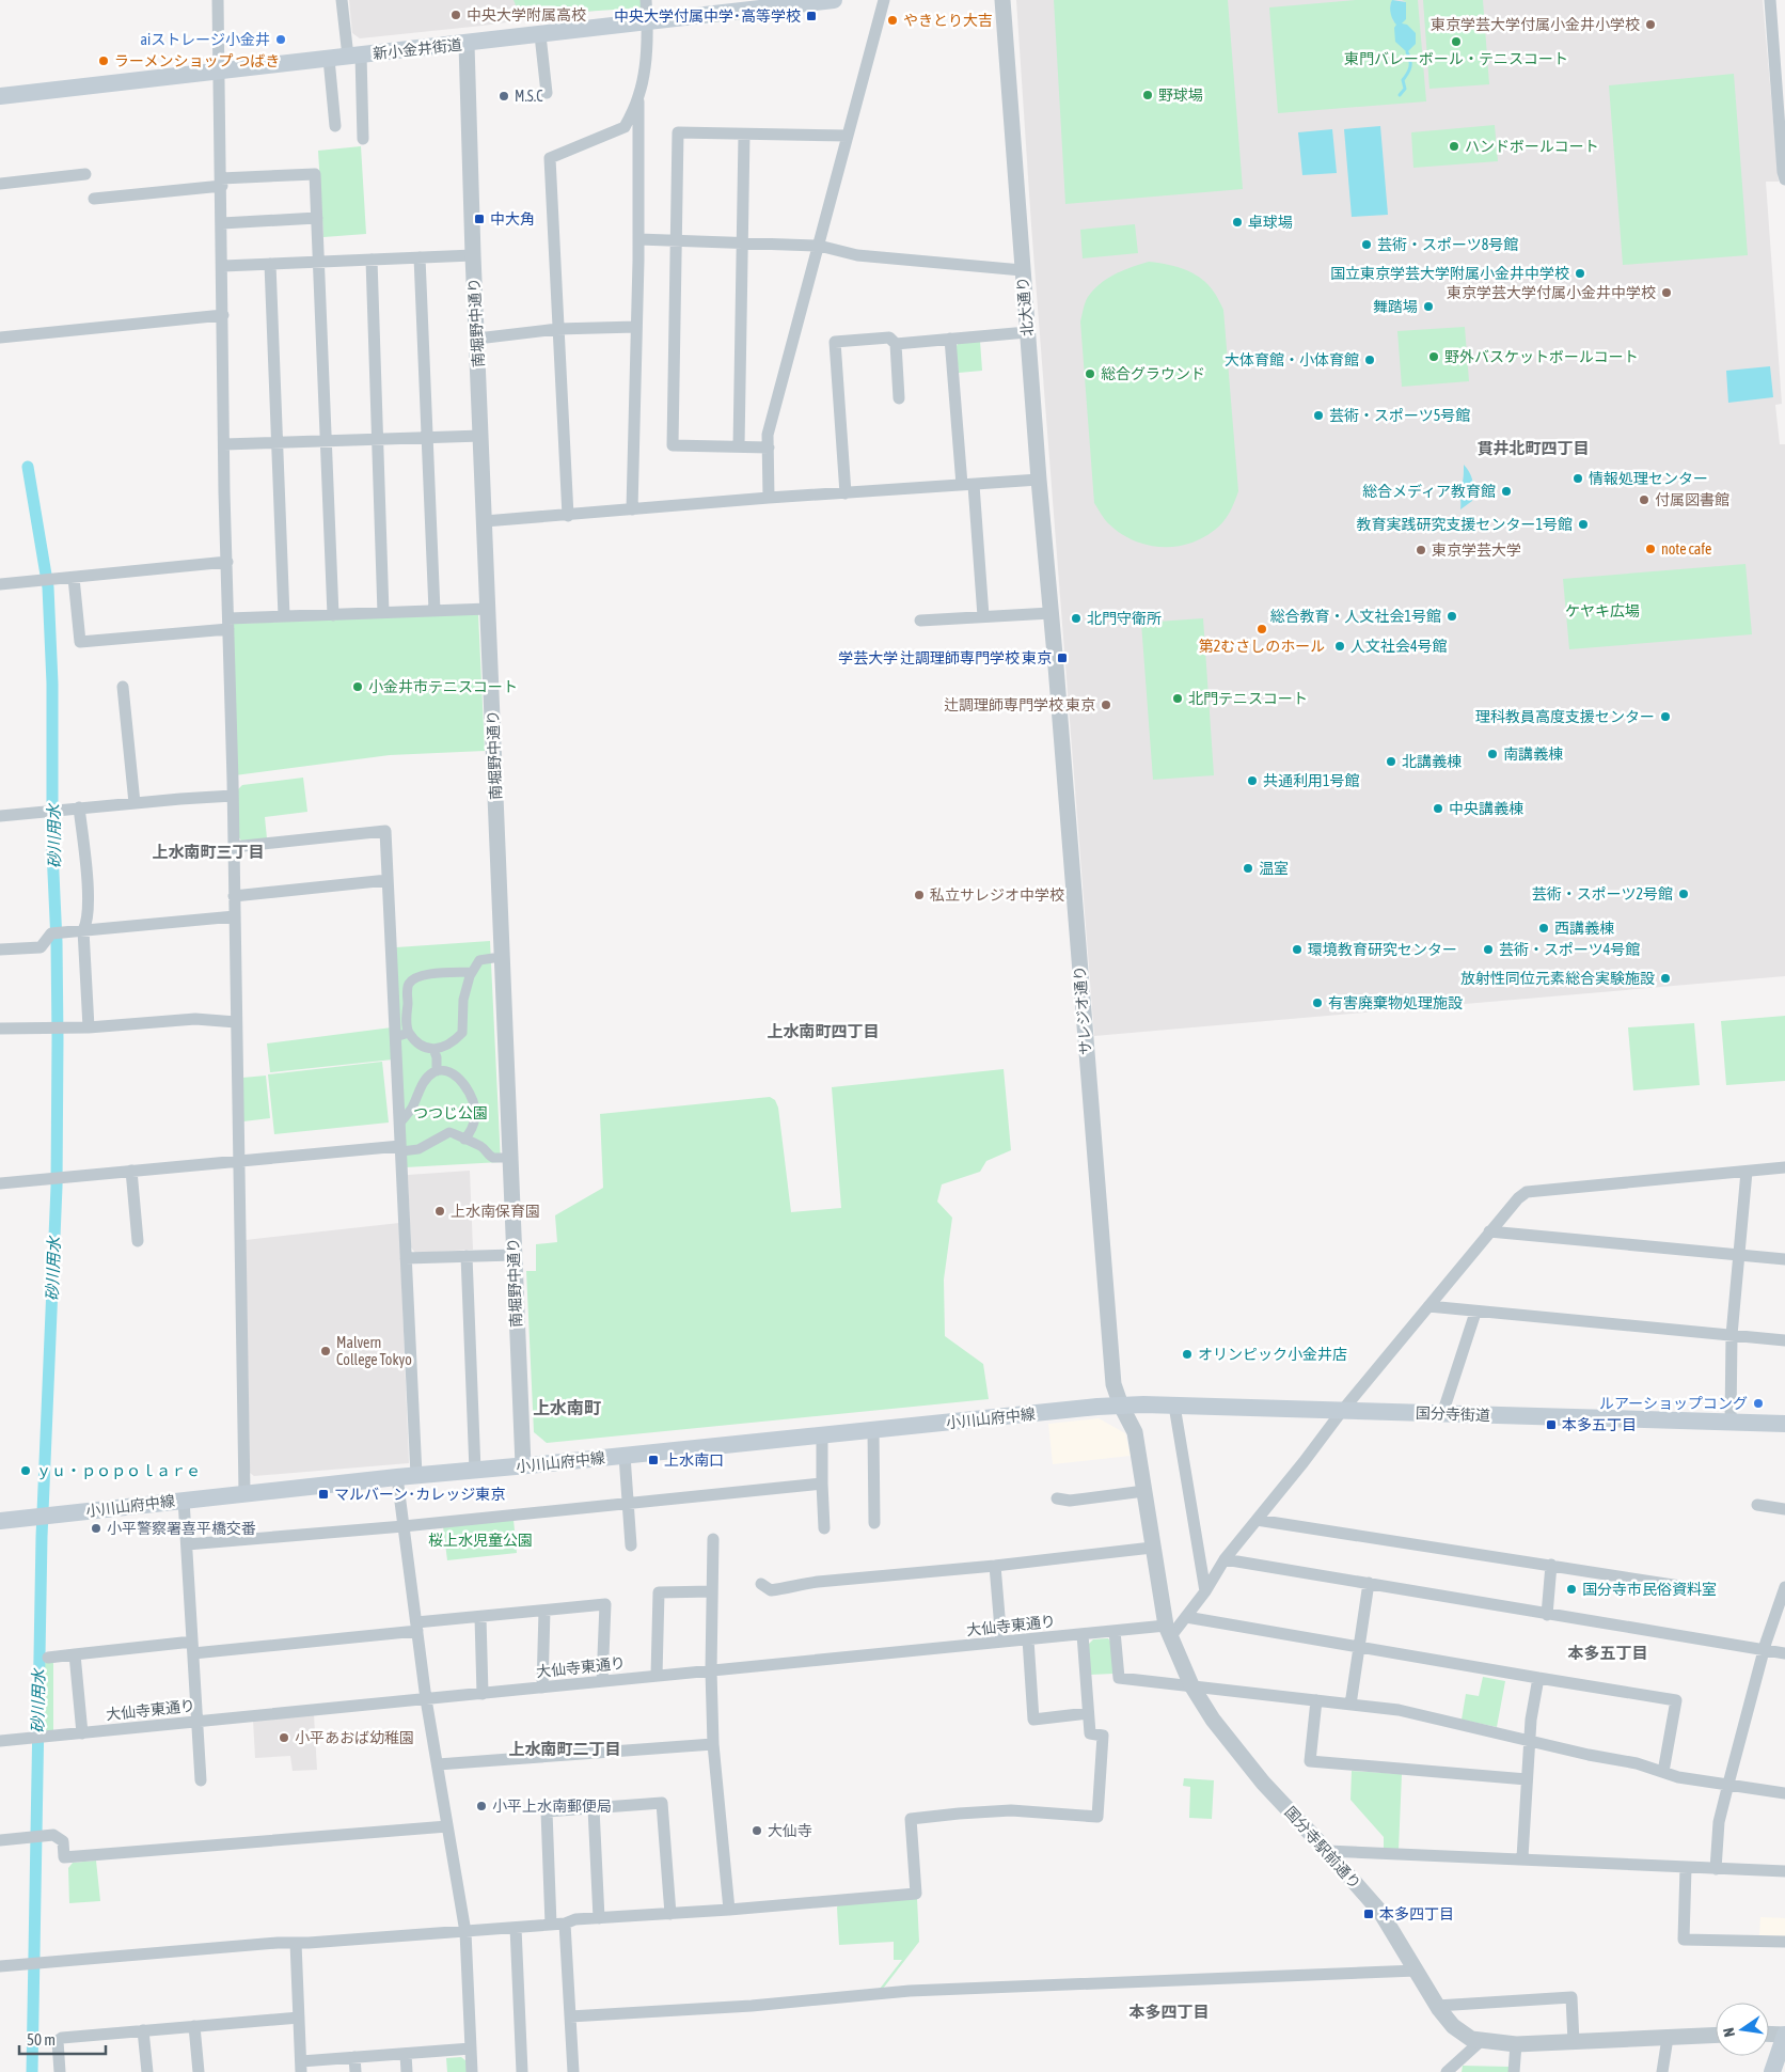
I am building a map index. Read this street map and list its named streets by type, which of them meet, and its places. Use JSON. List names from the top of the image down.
{
  "streets": {
    "main road": ["新小金井街道", "国分寺街道", "小川山府中線"],
    "street": [
      "北大通り",
      "南堀野中通り",
      "サレジオ通り",
      "大仙寺東通り",
      "国分寺駅前通り"
    ]
  },
  "crossings": [
    ["新小金井街道", "南堀野中通り"],
    ["北大通り", "サレジオ通り"],
    ["南堀野中通り", "小川山府中線"],
    ["サレジオ通り", "国分寺街道"],
    ["サレジオ通り", "小川山府中線"],
    ["サレジオ通り", "国分寺駅前通り"],
    ["国分寺街道", "小川山府中線"],
    ["国分寺街道", "国分寺駅前通り"],
    ["小川山府中線", "国分寺駅前通り"],
    ["大仙寺東通り", "国分寺駅前通り"]
  ],
  "districts": [
    "貫井北町四丁目",
    "上水南町三丁目",
    "上水南町四丁目",
    "上水南町",
    "本多五丁目",
    "上水南町二丁目",
    "本多四丁目"
  ],
  "water": ["砂川用水"],
  "parks": ["ケヤキ広場", "つつじ公園", "桜上水児童公園"],
  "places": {
    "other": [
      "中央大学附属高校",
      "やきとり大吉",
      "東京学芸大学付属小金井小学校",
      "aiストレージ小金井",
      "東門バレーボール・テニスコート",
      "ラーメンショップ つばき",
      "野球場",
      "M.S.C",
      "ハンドボールコート",
      "卓球場",
      "芸術・スポーツ8号館",
      "国立東京学芸大学附属小金井中学校",
      "東京学芸大学付属小金井中学校",
      "舞踏場",
      "野外バスケットボールコート",
      "大体育館・小体育館",
      "総合グラウンド",
      "芸術・スポーツ5号館",
      "情報処理センター",
      "総合メディア教育館",
      "付属図書館",
      "教育実践研究支援センター1号館",
      "note cafe",
      "東京学芸大学",
      "総合教育・人文社会1号館",
      "北門守衛所",
      "第2むさしのホール",
      "人文社会4号館",
      "小金井市テニスコート",
      "北門テニスコート",
      "辻調理師専門学校 東京",
      "理科教員高度支援センター",
      "南講義棟",
      "北講義棟",
      "共通利用1号館",
      "中央講義棟",
      "温室",
      "芸術・スポーツ2号館",
      "私立サレジオ中学校",
      "西講義棟",
      "環境教育研究センター",
      "芸術・スポーツ4号館",
      "放射性同位元素総合実験施設",
      "有害廃棄物処理施設",
      "上水南保育園",
      "Malvern College Tokyo",
      "オリンピック小金井店",
      "ルアーショップコング",
      "ｙｕ・ｐｏｐｏｌａｒｅ",
      "小平警察署喜平橋交番",
      "国分寺市民俗資料室",
      "小平あおば幼稚園",
      "小平上水南郵便局",
      "大仙寺"
    ],
    "transit": [
      "中央大学付属中学･高等学校",
      "中大角",
      "学芸大学 辻調理師専門学校 東京",
      "本多五丁目",
      "上水南口",
      "マルバーン･カレッジ東京",
      "本多四丁目"
    ]
  },
  "scale_bar": "50 m",
  "north": "left"
}
